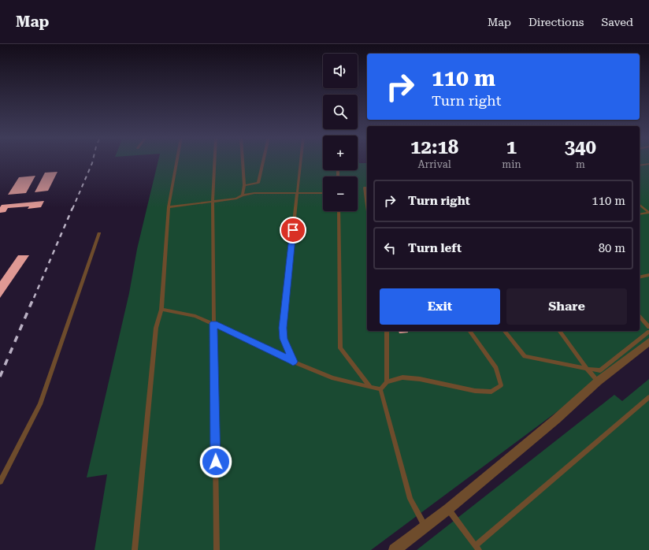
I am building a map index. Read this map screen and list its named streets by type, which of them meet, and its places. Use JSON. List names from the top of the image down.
{
  "page": {
    "header": "Map",
    "nav": ["Map", "Directions", "Saved"],
    "map_buttons": ["+", "−"],
    "turn": ["110 m", "Turn right"],
    "eta": [
      "12:18",
      "Arrival",
      "1",
      "min",
      "340",
      "m"
    ],
    "list": [
      {
        "name": "Turn right",
        "value": "110 m"
      },
      {
        "name": "Turn left",
        "value": "80 m"
      }
    ],
    "buttons": ["Exit", "Share"]
  }
}
